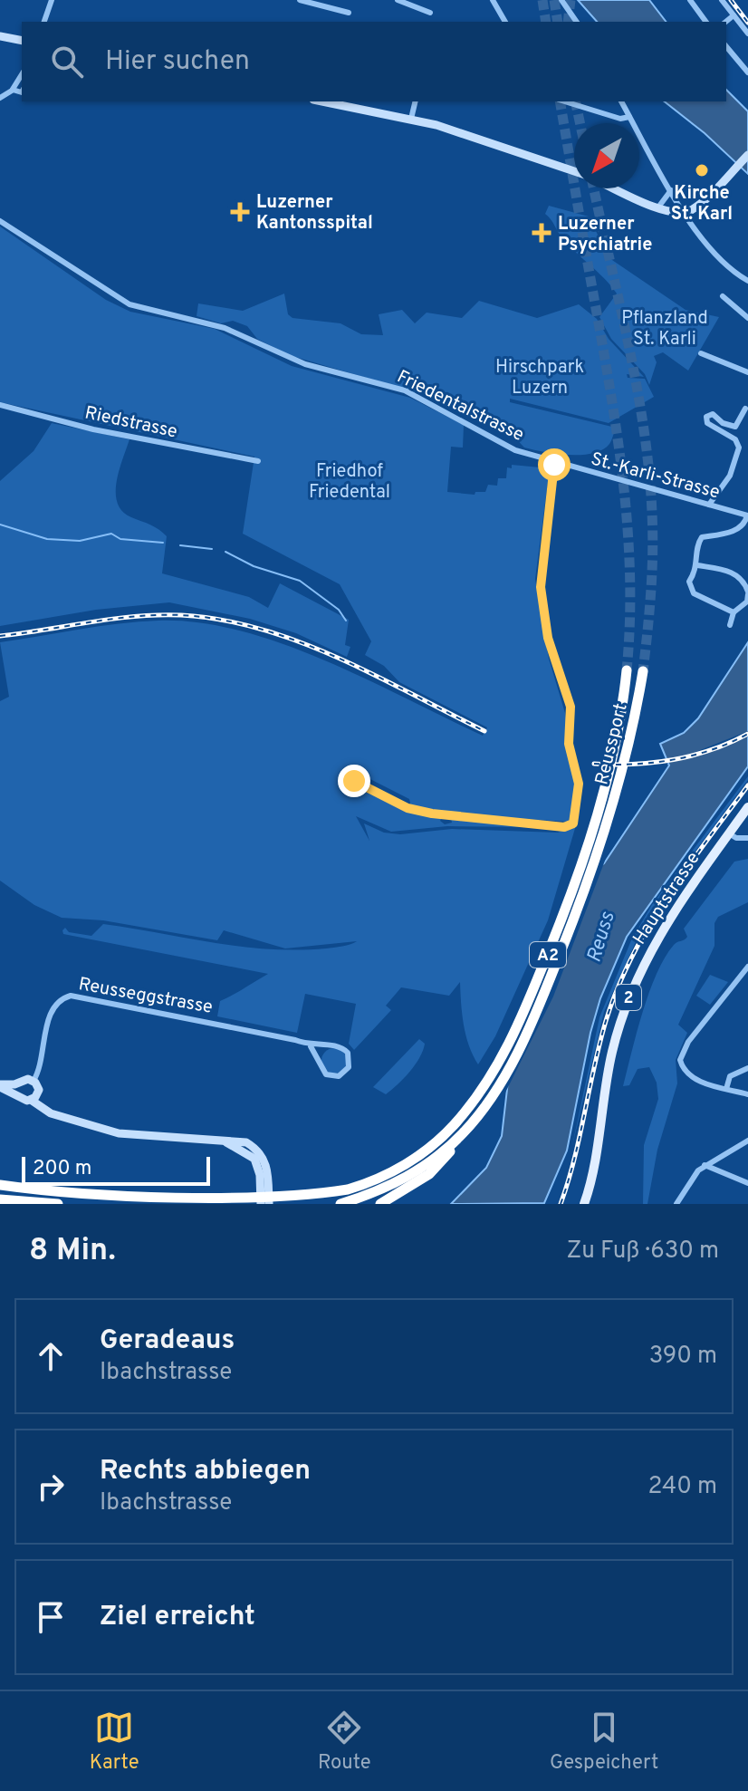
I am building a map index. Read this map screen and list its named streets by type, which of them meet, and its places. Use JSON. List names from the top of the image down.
{
  "streets": {
    "highway": ["Reussport", "A2"],
    "main road": ["Hauptstrasse", "2"],
    "street": [
      "Friedentalstrasse",
      "Riedstrasse",
      "St.-Karli-Strasse",
      "Reusseggstrasse"
    ]
  },
  "crossings": [
    ["Friedentalstrasse", "St.-Karli-Strasse"],
    ["Reussport", "A2"]
  ],
  "water": ["Reuss"],
  "parks": ["Pflanzland St. Karli", "Hirschpark Luzern", "Friedhof Friedental"],
  "places": {
    "other": ["Kirche St. Karl"],
    "health": ["Luzerner Kantonsspital", "Luzerner Psychiatrie"]
  },
  "scale_bar": "200 m",
  "north": "bottom left",
  "page": {
    "search": "Hier suchen",
    "scale": "200 m",
    "heading": ["8 Min.", "Zu Fuß · 630 m"],
    "list": [
      ["Geradeaus", "Ibachstrasse", "390 m"],
      ["Rechts abbiegen", "Ibachstrasse", "240 m"],
      "Ziel erreicht"
    ],
    "nav": ["Karte", "Route", "Gespeichert"]
  }
}
